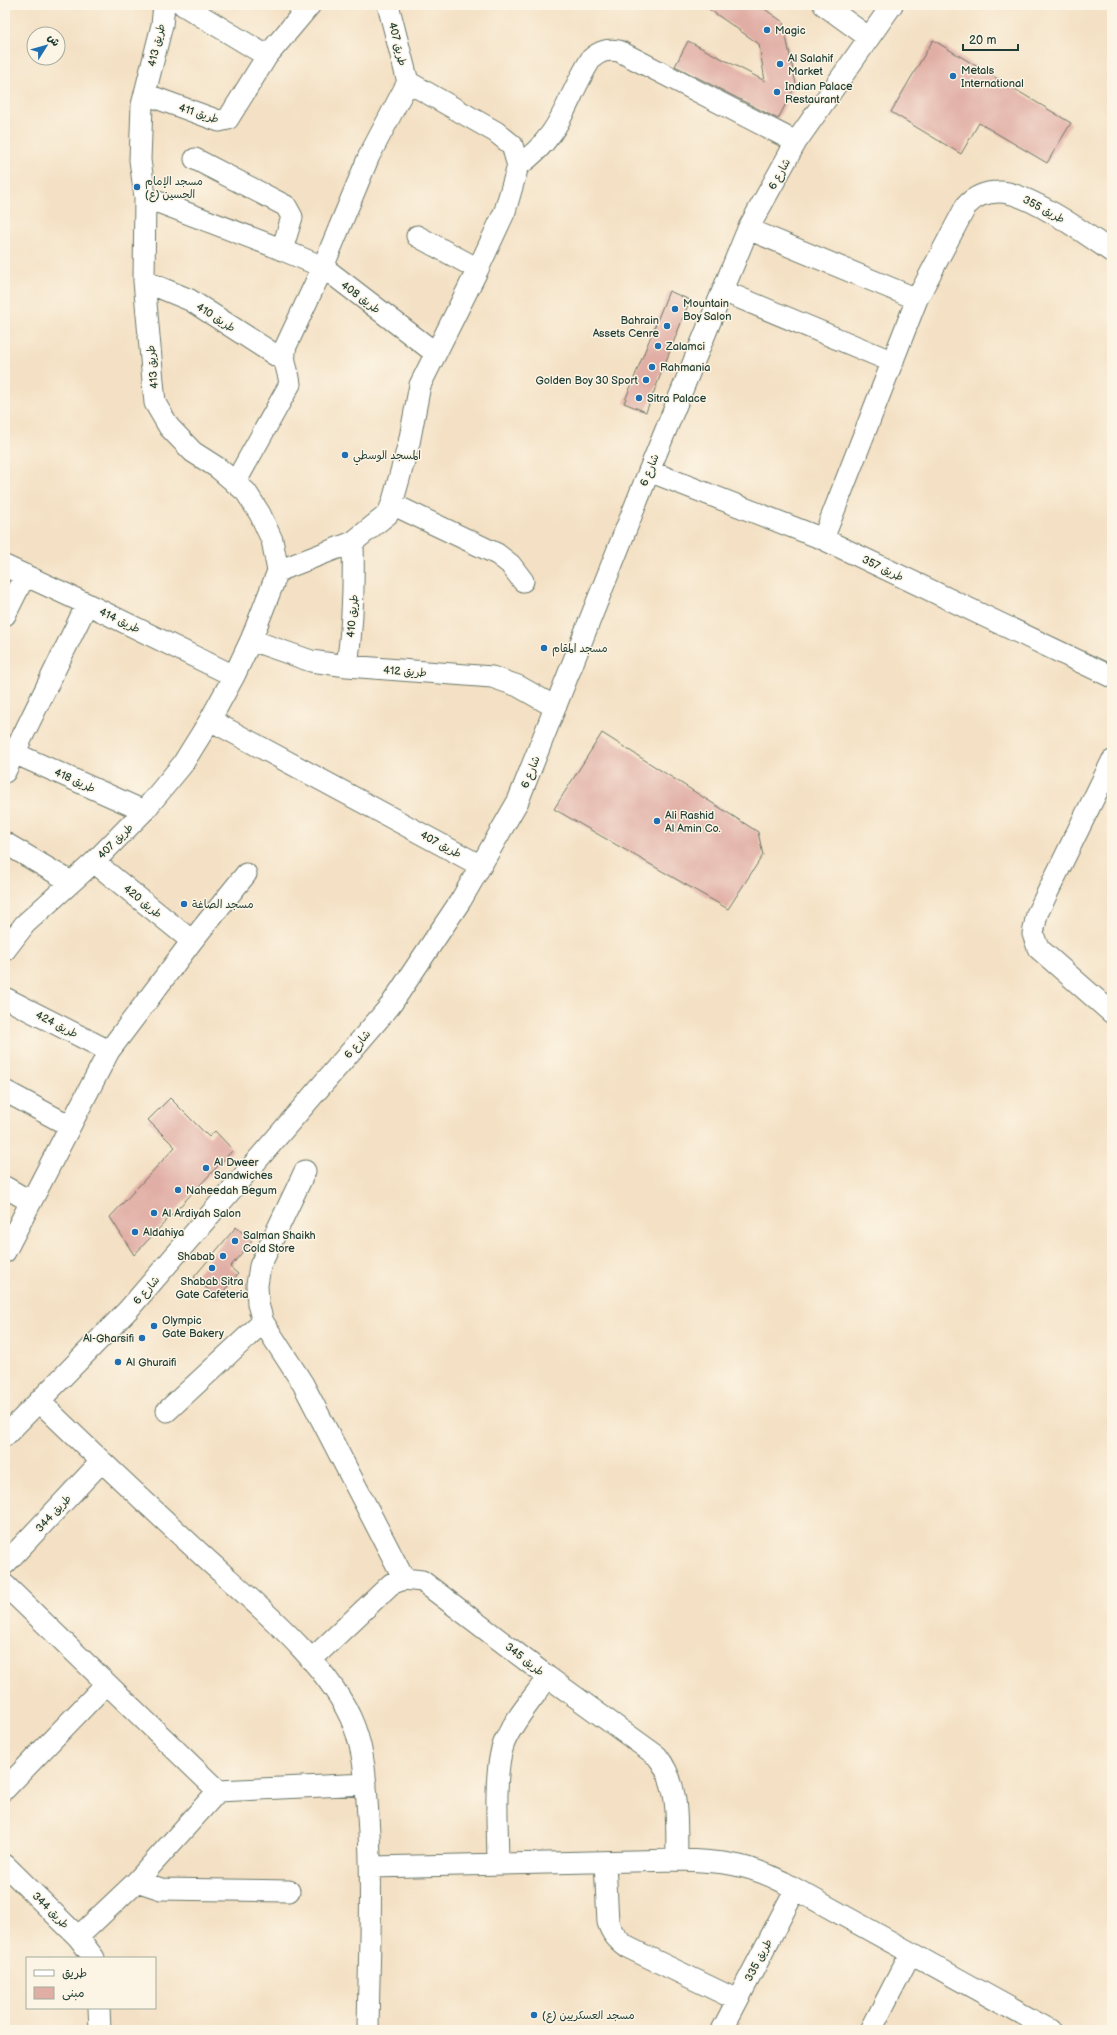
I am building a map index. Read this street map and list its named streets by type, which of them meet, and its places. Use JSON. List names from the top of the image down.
{
  "streets": {
    "street": [
      "طريق 407",
      "طريق 413",
      "طريق 411",
      "شارع 6",
      "طريق 355",
      "طريق 408",
      "طريق 410",
      "طريق 357",
      "طريق 414",
      "طريق 412",
      "طريق 418",
      "طريق 420",
      "طريق 424",
      "طريق 344",
      "طريق 345",
      "طريق 335"
    ]
  },
  "crossings": [
    ["طريق 407", "شارع 6"],
    ["طريق 407", "طريق 414"],
    ["طريق 407", "طريق 418"],
    ["طريق 407", "طريق 420"],
    ["طريق 413", "طريق 411"],
    ["طريق 413", "طريق 408"],
    ["طريق 413", "طريق 410"],
    ["شارع 6", "طريق 357"],
    ["شارع 6", "طريق 412"],
    ["طريق 410", "طريق 412"]
  ],
  "places": [
    "Magic",
    "Al Salahif Market",
    "Metals International",
    "Indian Palace Restaurant",
    "مسجد الإمام الحسين (ع)",
    "Mountain Boy Salon",
    "Bahrain Assets Cenre",
    "Zalamci",
    "Rahmania",
    "Golden Boy 30 Sport",
    "Sitra Palace",
    "المسجد الوسطي",
    "مسجد المقام",
    "Ali Rashid Al Amin Co.",
    "مسجد الصاغة",
    "Al Dweer Sandwiches",
    "Naheedah Begum",
    "Al Ardiyah Salon",
    "Aldahiya",
    "Salman Shaikh Cold Store",
    "Shabab",
    "Shabab Sitra Gate Cafeteria",
    "Olympic Gate Bakery",
    "Al-Gharsifi",
    "Al Ghuraifi",
    "مسجد العسكريين (ع)"
  ],
  "legend": ["طريق", "مبنى"],
  "scale_bar": "20 m",
  "north": "top right"
}
